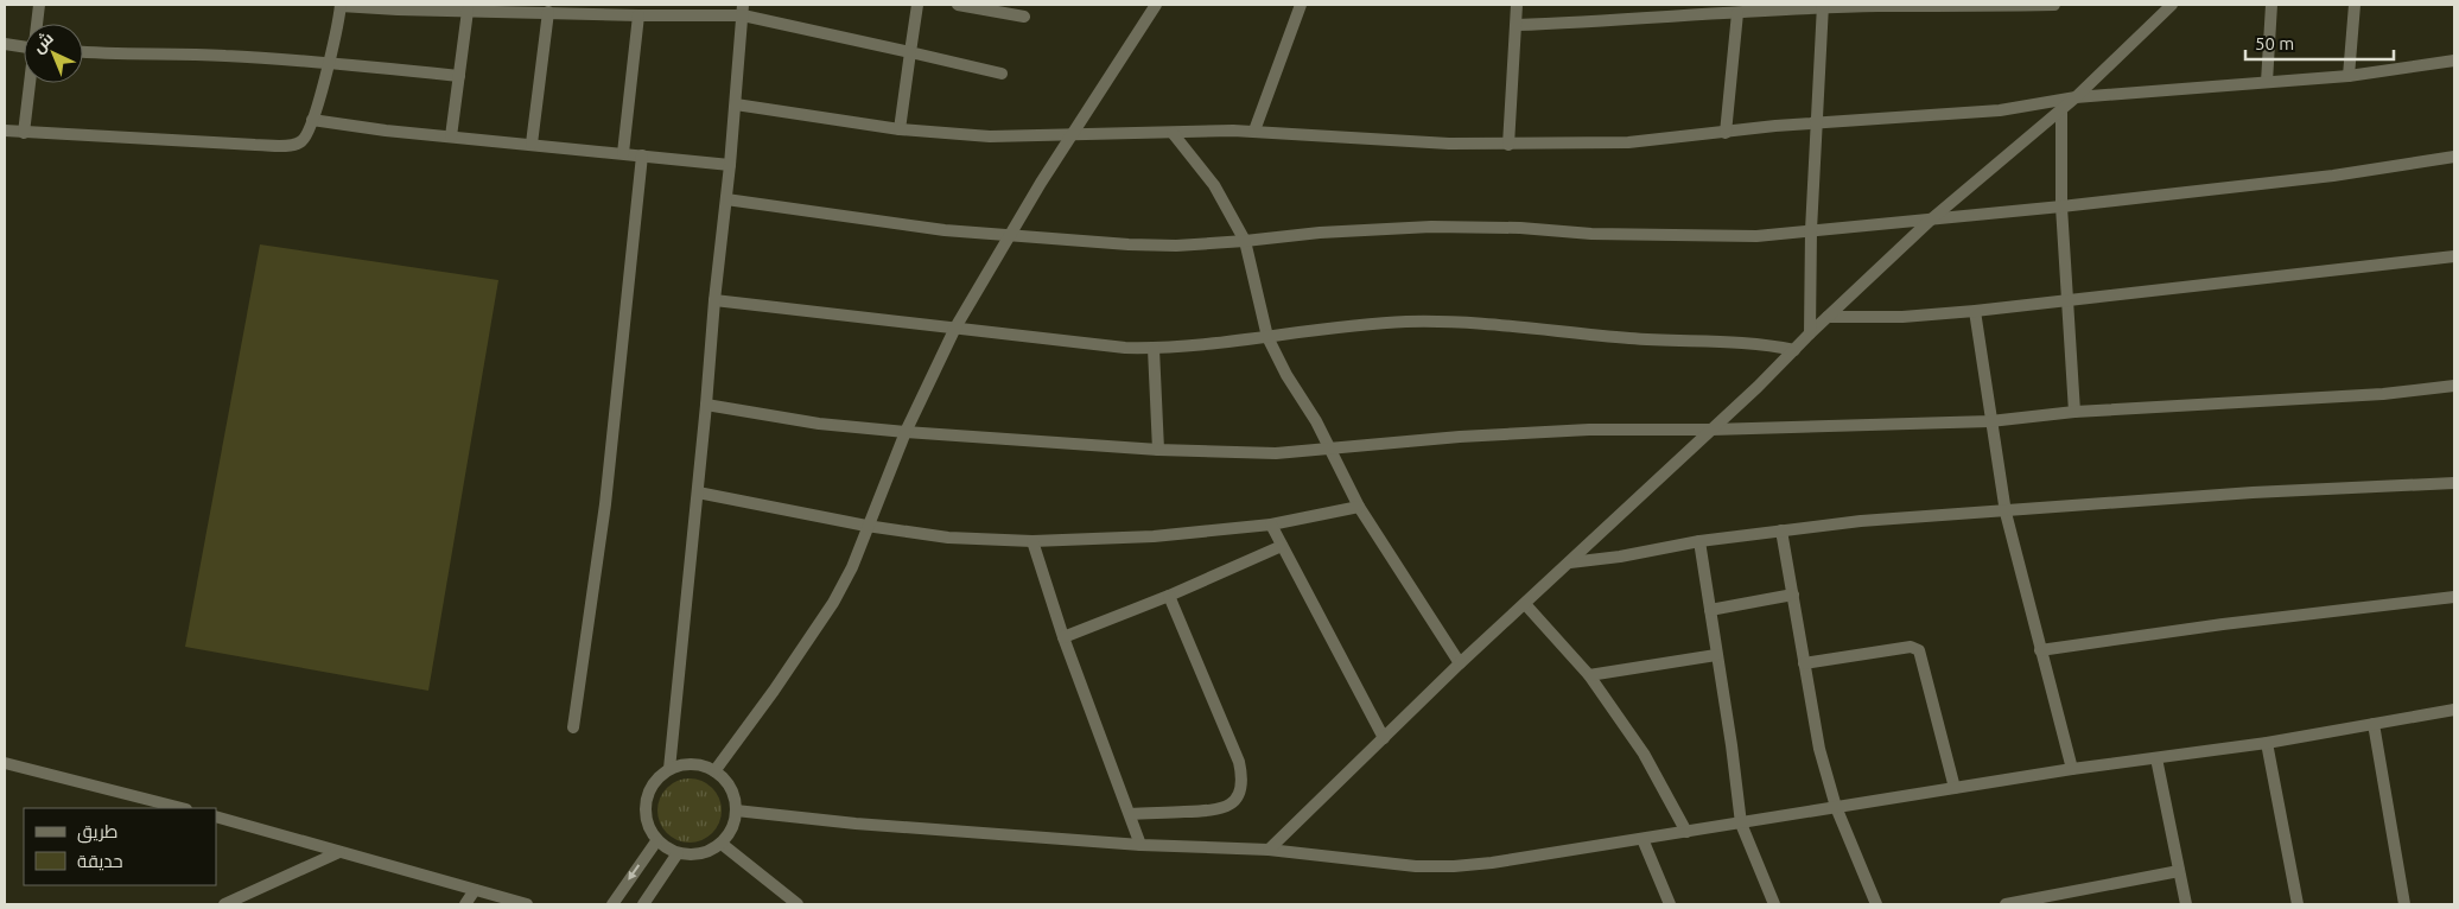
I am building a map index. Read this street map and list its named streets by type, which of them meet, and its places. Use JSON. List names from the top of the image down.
{
  "legend": ["طريق", "حديقة"],
  "scale_bar": "50 m",
  "north": "top left"
}
